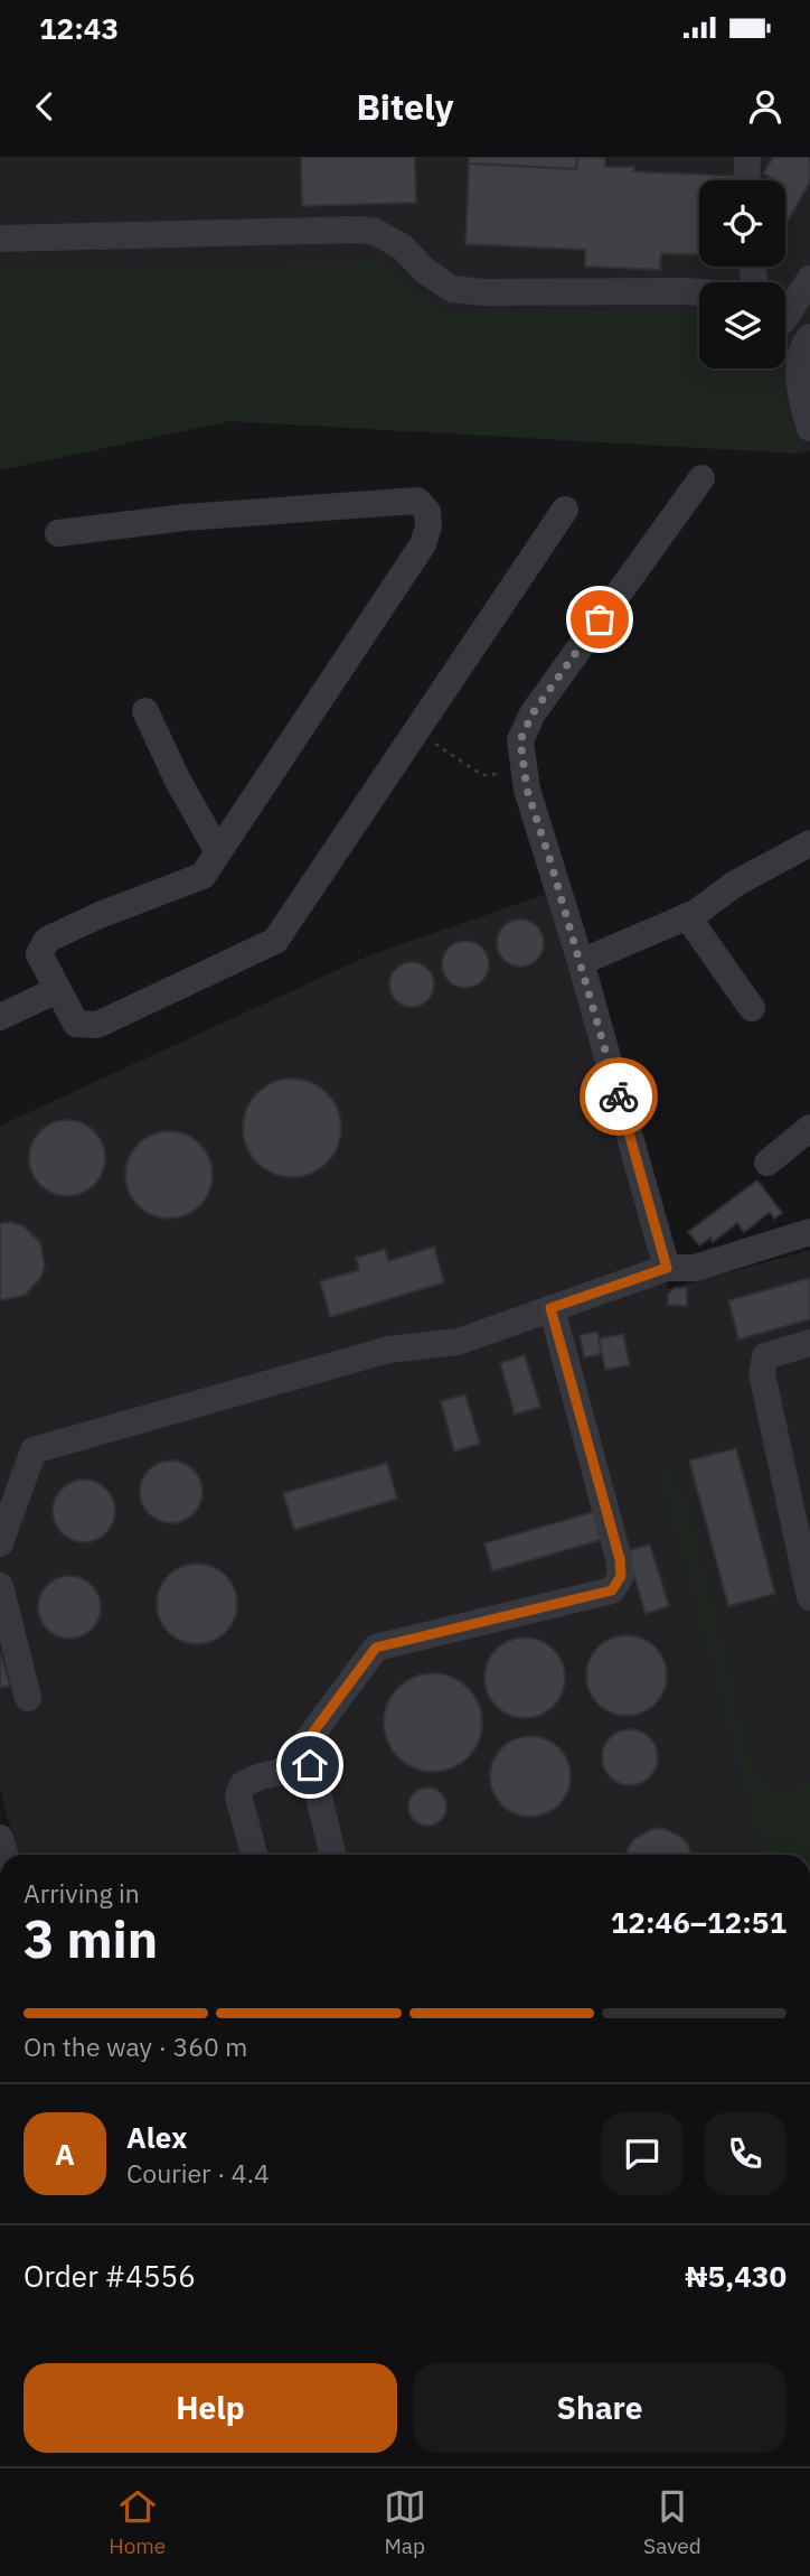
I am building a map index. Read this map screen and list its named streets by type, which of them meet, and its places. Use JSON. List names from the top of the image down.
{
  "page": {
    "status": "12:43",
    "header": "Bitely",
    "heading": ["3 min", "Arriving in", "12:46–12:51"],
    "panel": [
      "Alex",
      "Courier · 4.4",
      "Order #4556",
      "₦5,430"
    ],
    "bar": "On the way · 360 m",
    "round": "A",
    "buttons": ["Help", "Share"],
    "tabs": ["Home", "Map", "Saved"]
  }
}
